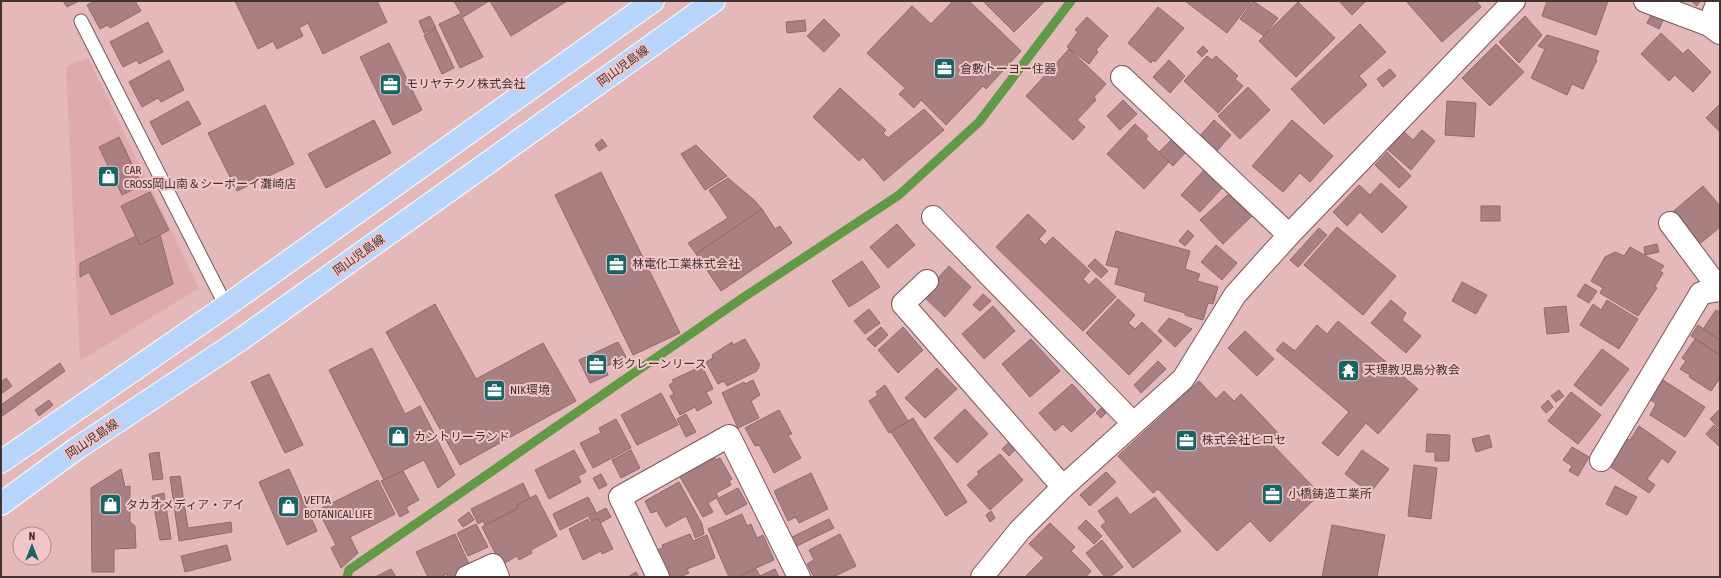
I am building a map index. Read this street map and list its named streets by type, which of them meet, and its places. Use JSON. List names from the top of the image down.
{
  "streets": {
    "main road": ["岡山児島線"]
  },
  "places": {
    "office": [
      "倉敷トーヨー住器",
      "モリヤテクノ株式会社",
      "林電化工業株式会社",
      "杉クレーンリース",
      "NIK環境",
      "株式会社ヒロセ",
      "小橋鋳造工業所"
    ],
    "shop": [
      "CAR CROSS岡山南＆シーボーイ灘崎店",
      "カントリーランド",
      "タカオメディア・アイ",
      "VETTA BOTANICAL LIFE"
    ],
    "temple": ["天理教児島分教会"]
  },
  "north": "top"
}
